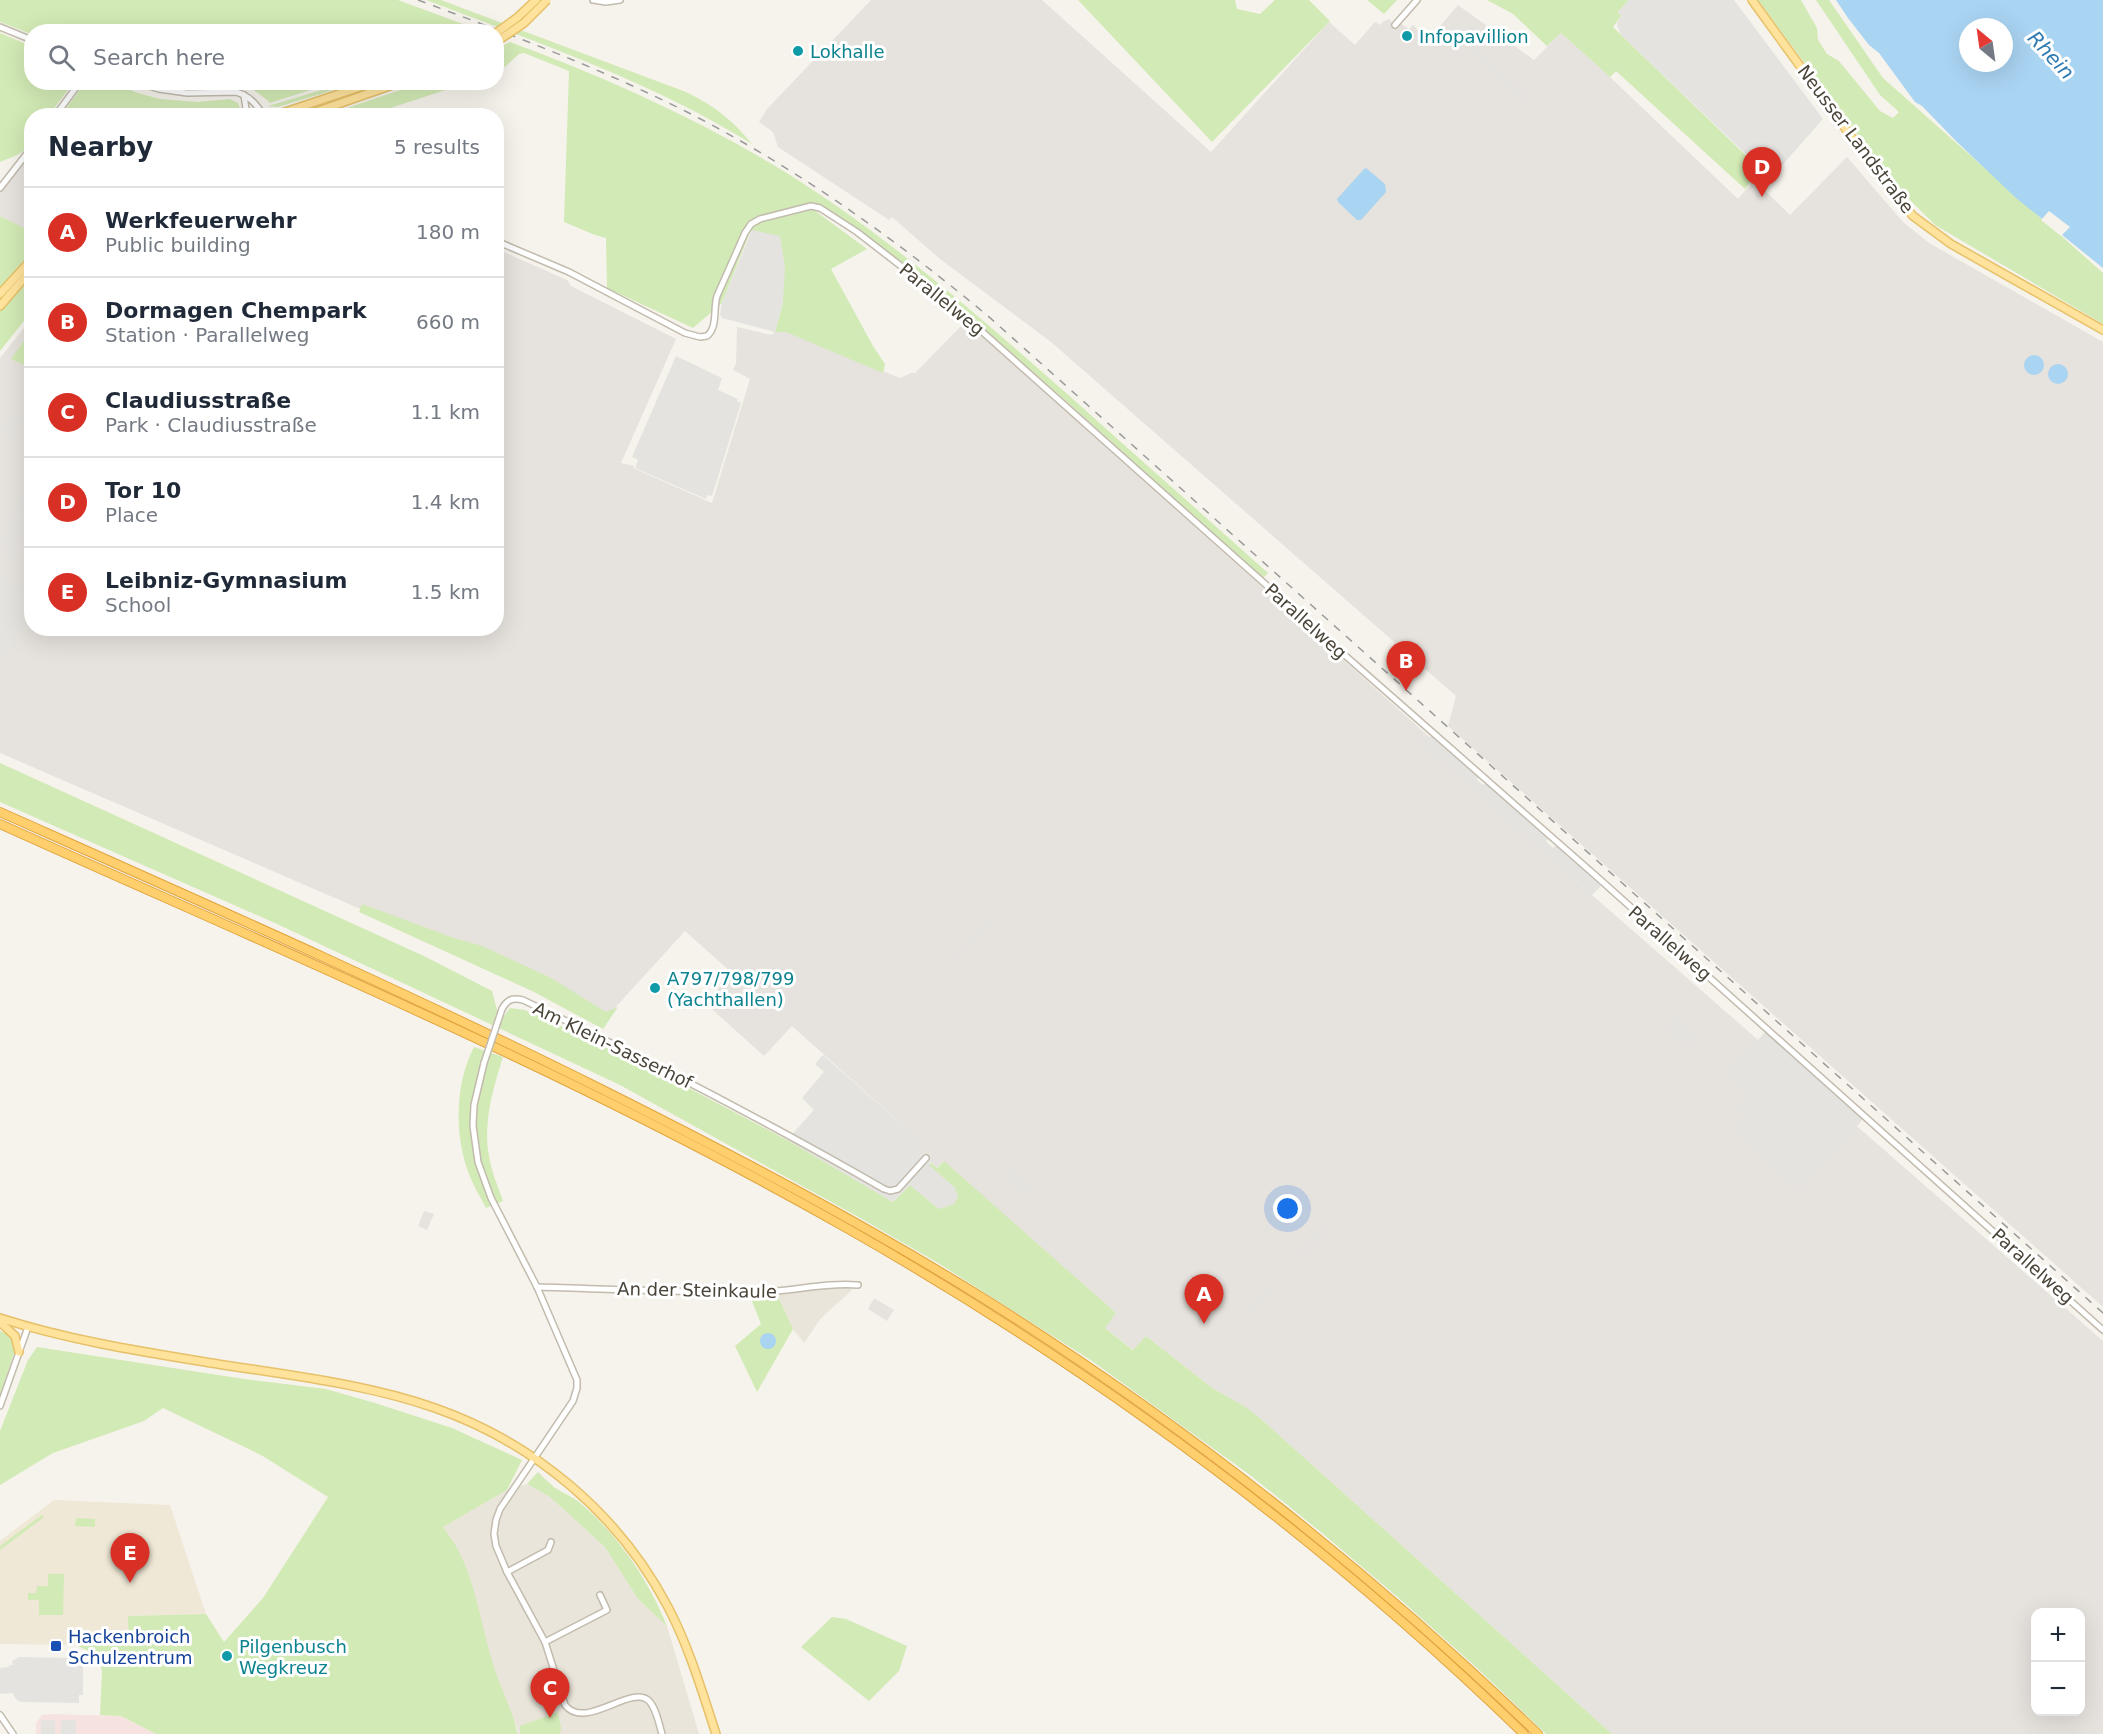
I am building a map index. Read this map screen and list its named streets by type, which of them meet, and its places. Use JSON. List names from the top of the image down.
{
  "streets": {
    "main road": ["Neusser Landstraße"],
    "street": ["Parallelweg", "Am Klein-Sasserhof", "An der Steinkaule"]
  },
  "crossings": [
    ["Am Klein-Sasserhof", "An der Steinkaule"]
  ],
  "water": ["Rhein"],
  "places": {
    "other": [
      "Infopavillion",
      "Lokhalle",
      "A797/798/799 (Yachthallen)",
      "Pilgenbusch Wegkreuz"
    ],
    "transit": ["Hackenbroich Schulzentrum"]
  },
  "north": "top left",
  "page": {
    "search": "Search here",
    "heading": ["Nearby", "5 results"],
    "pins": [
      "D",
      "B",
      "A",
      "E",
      "C"
    ],
    "list": [
      {
        "mark": "A",
        "name": "Werkfeuerwehr",
        "note": "Public building",
        "value": "180 m"
      },
      {
        "mark": "B",
        "name": "Dormagen Chempark",
        "note": "Station · Parallelweg",
        "value": "660 m"
      },
      {
        "mark": "C",
        "name": "Claudiusstraße",
        "note": "Park · Claudiusstraße",
        "value": "1.1 km"
      },
      {
        "mark": "D",
        "name": "Tor 10",
        "note": "Place",
        "value": "1.4 km"
      },
      {
        "mark": "E",
        "name": "Leibniz-Gymnasium",
        "note": "School",
        "value": "1.5 km"
      }
    ],
    "map_buttons": ["+", "−"]
  }
}
